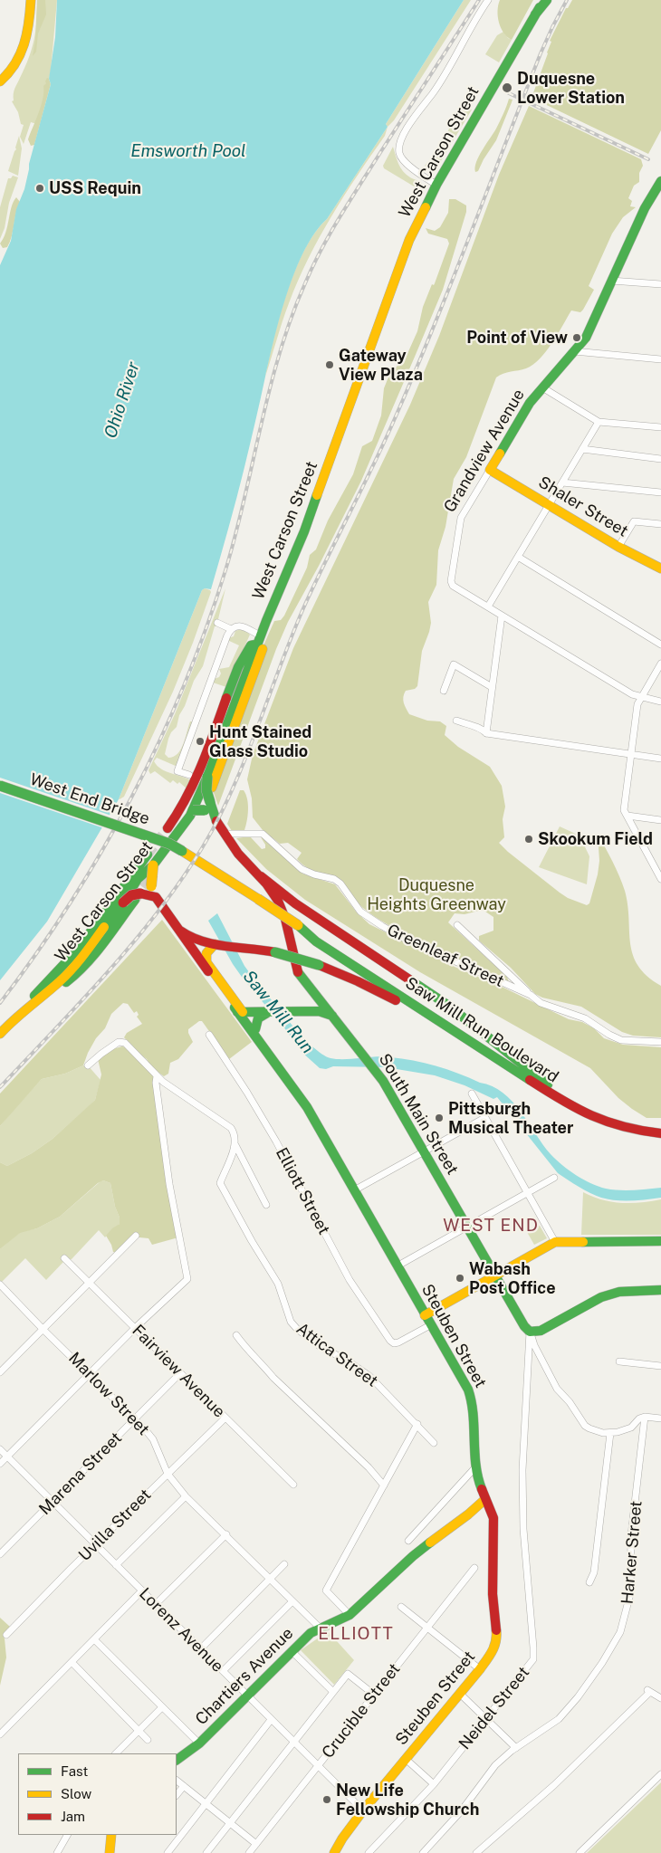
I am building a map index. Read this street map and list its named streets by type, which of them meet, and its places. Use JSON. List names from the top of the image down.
{
  "streets": {
    "main road": [
      "West Carson Street",
      "Grandview Avenue",
      "Shaler Street",
      "West End Bridge",
      "Saw Mill Run Boulevard",
      "South Main Street",
      "Steuben Street",
      "Chartiers Avenue"
    ],
    "street": [
      "Greenleaf Street",
      "Elliott Street",
      "Attica Street",
      "Fairview Avenue",
      "Marlow Street",
      "Marena Street",
      "Uvilla Street",
      "Harker Street",
      "Lorenz Avenue",
      "Neidel Street",
      "Crucible Street"
    ]
  },
  "crossings": [
    ["West Carson Street", "West End Bridge"],
    ["West Carson Street", "Saw Mill Run Boulevard"],
    ["Grandview Avenue", "Shaler Street"],
    ["West End Bridge", "Saw Mill Run Boulevard"],
    ["Greenleaf Street", "South Main Street"],
    ["South Main Street", "Neidel Street"],
    ["Elliott Street", "Steuben Street"],
    ["Steuben Street", "Lorenz Avenue"],
    ["Steuben Street", "Chartiers Avenue"],
    ["Fairview Avenue", "Marena Street"],
    ["Fairview Avenue", "Uvilla Street"],
    ["Marlow Street", "Marena Street"],
    ["Marlow Street", "Uvilla Street"],
    ["Marlow Street", "Chartiers Avenue"],
    ["Marena Street", "Lorenz Avenue"],
    ["Uvilla Street", "Lorenz Avenue"],
    ["Lorenz Avenue", "Chartiers Avenue"],
    ["Lorenz Avenue", "Crucible Street"]
  ],
  "districts": ["WEST END", "ELLIOTT"],
  "water": ["Emsworth Pool", "Ohio River", "Saw Mill Run"],
  "parks": ["Duquesne Heights Greenway"],
  "places": [
    "Duquesne Lower Station",
    "USS Requin",
    "Point of View",
    "Gateway View Plaza",
    "Hunt Stained Glass Studio",
    "Skookum Field",
    "Pittsburgh Musical Theater",
    "Wabash Post Office",
    "New Life Fellowship Church"
  ],
  "legend": ["Fast", "Slow", "Jam"]
}
